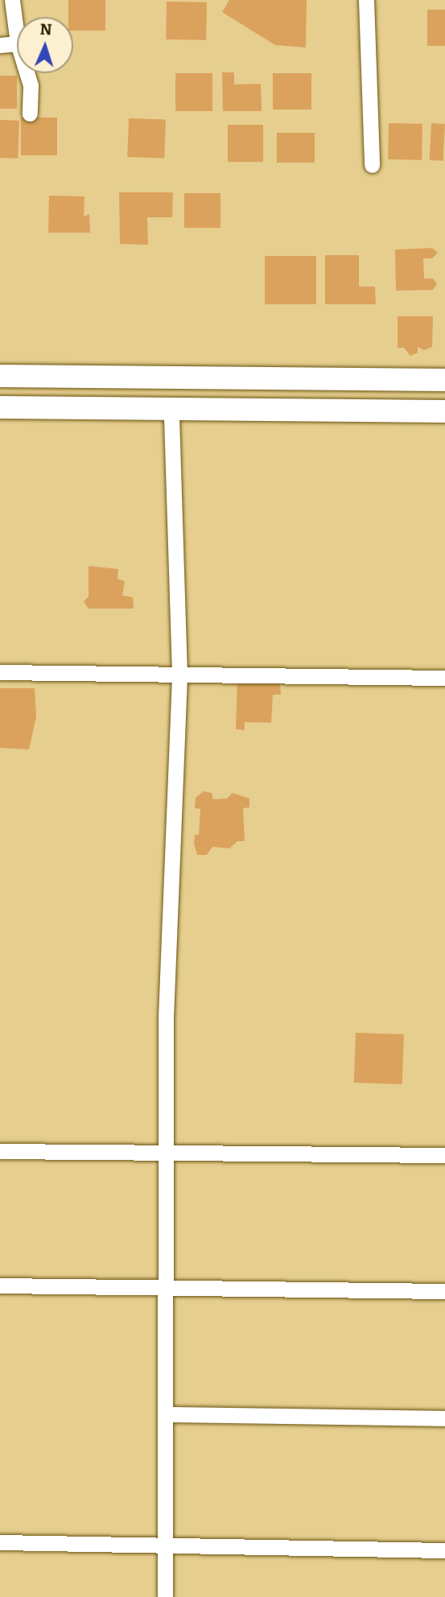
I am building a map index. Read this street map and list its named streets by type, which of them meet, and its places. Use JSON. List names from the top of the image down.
{
  "north": "top"
}
